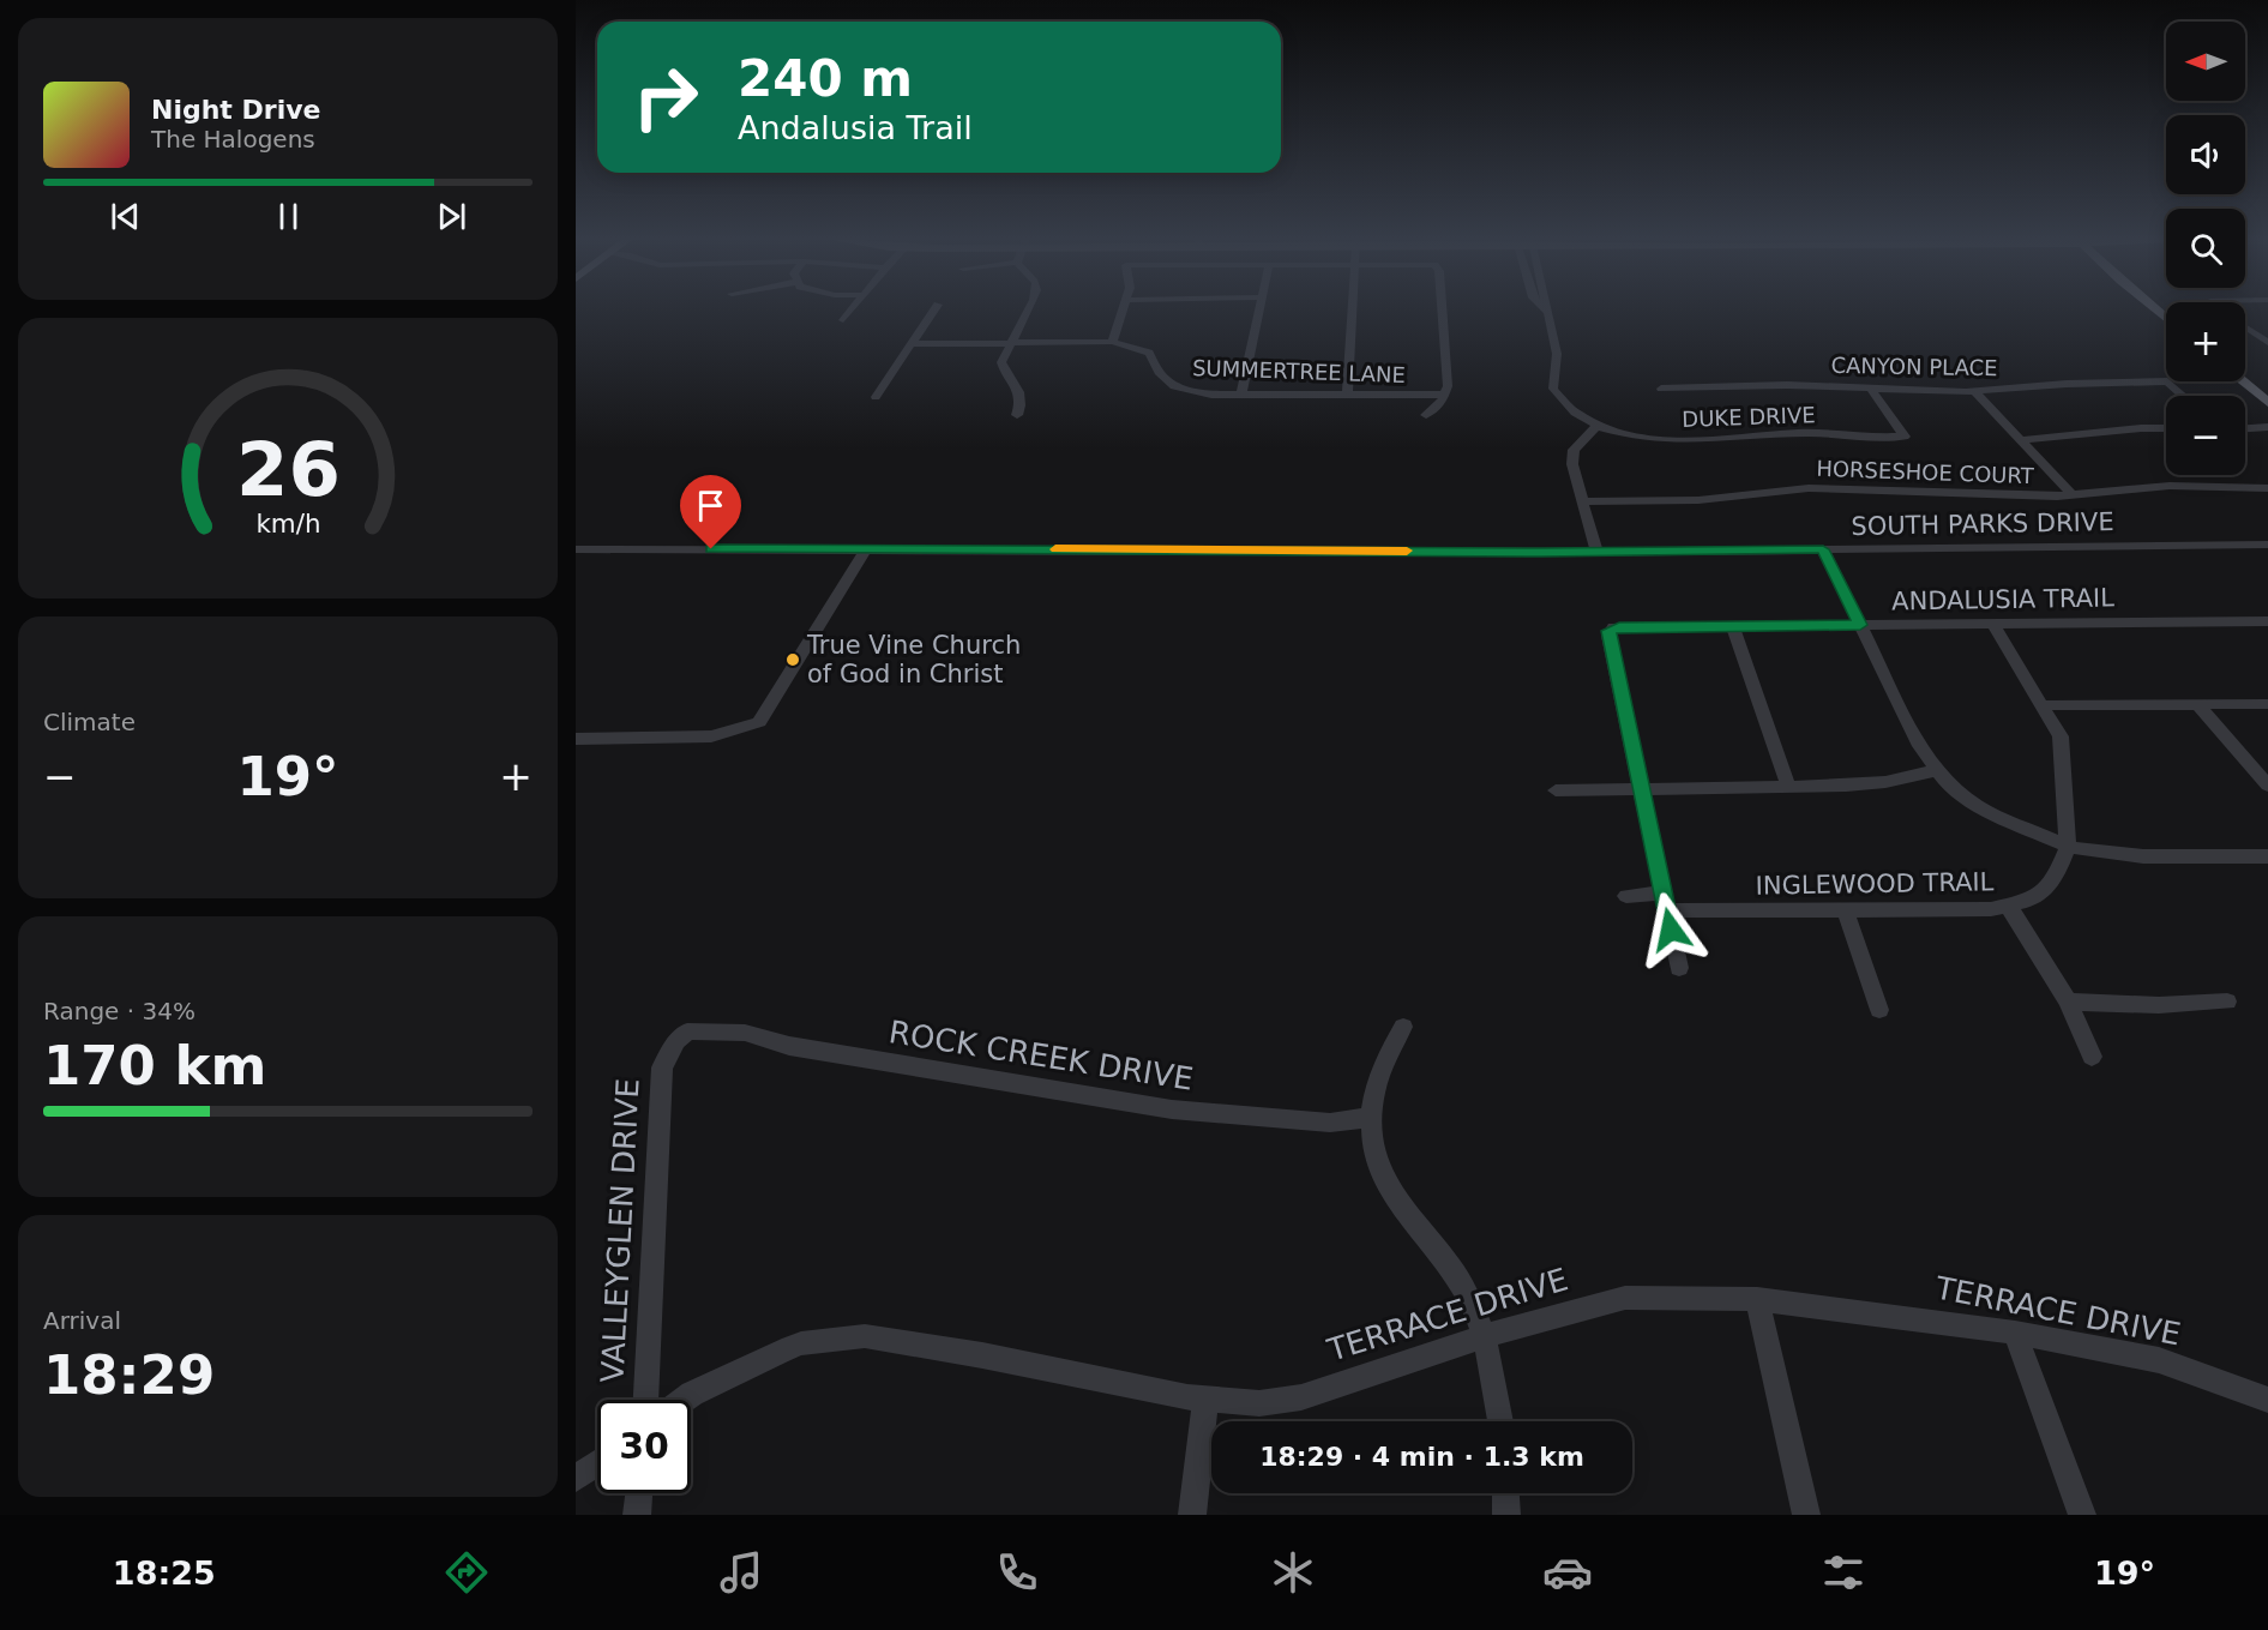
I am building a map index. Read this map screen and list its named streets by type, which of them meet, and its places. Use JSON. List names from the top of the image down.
{
  "streets": {
    "street": [
      "CANYON PLACE",
      "SUMMERTREE LANE",
      "DUKE DRIVE",
      "HORSESHOE COURT",
      "SOUTH PARKS DRIVE",
      "ANDALUSIA TRAIL",
      "INGLEWOOD TRAIL",
      "ROCK CREEK DRIVE",
      "VALLEYGLEN DRIVE",
      "TERRACE DRIVE"
    ]
  },
  "crossings": [
    ["CANYON PLACE", "DUKE DRIVE"],
    ["ANDALUSIA TRAIL", "INGLEWOOD TRAIL"],
    ["ROCK CREEK DRIVE", "VALLEYGLEN DRIVE"]
  ],
  "places": ["True Vine Church of God in Christ"],
  "north": "left",
  "page": {
    "map_buttons": ["+", "−"],
    "turn": ["240 m", "Andalusia Trail"],
    "song": ["Night Drive", "The Halogens"],
    "tile": [
      "Climate",
      ["Range · 34%", "170 km"],
      ["Arrival", "18:29"]
    ],
    "heat": ["−", "19°", "+"],
    "limit": "30",
    "trip": "18:29 · 4 min · 1.3 km",
    "tabs": ["18:25", "19°"],
    "gauge": ["26", "km/h"]
  }
}
